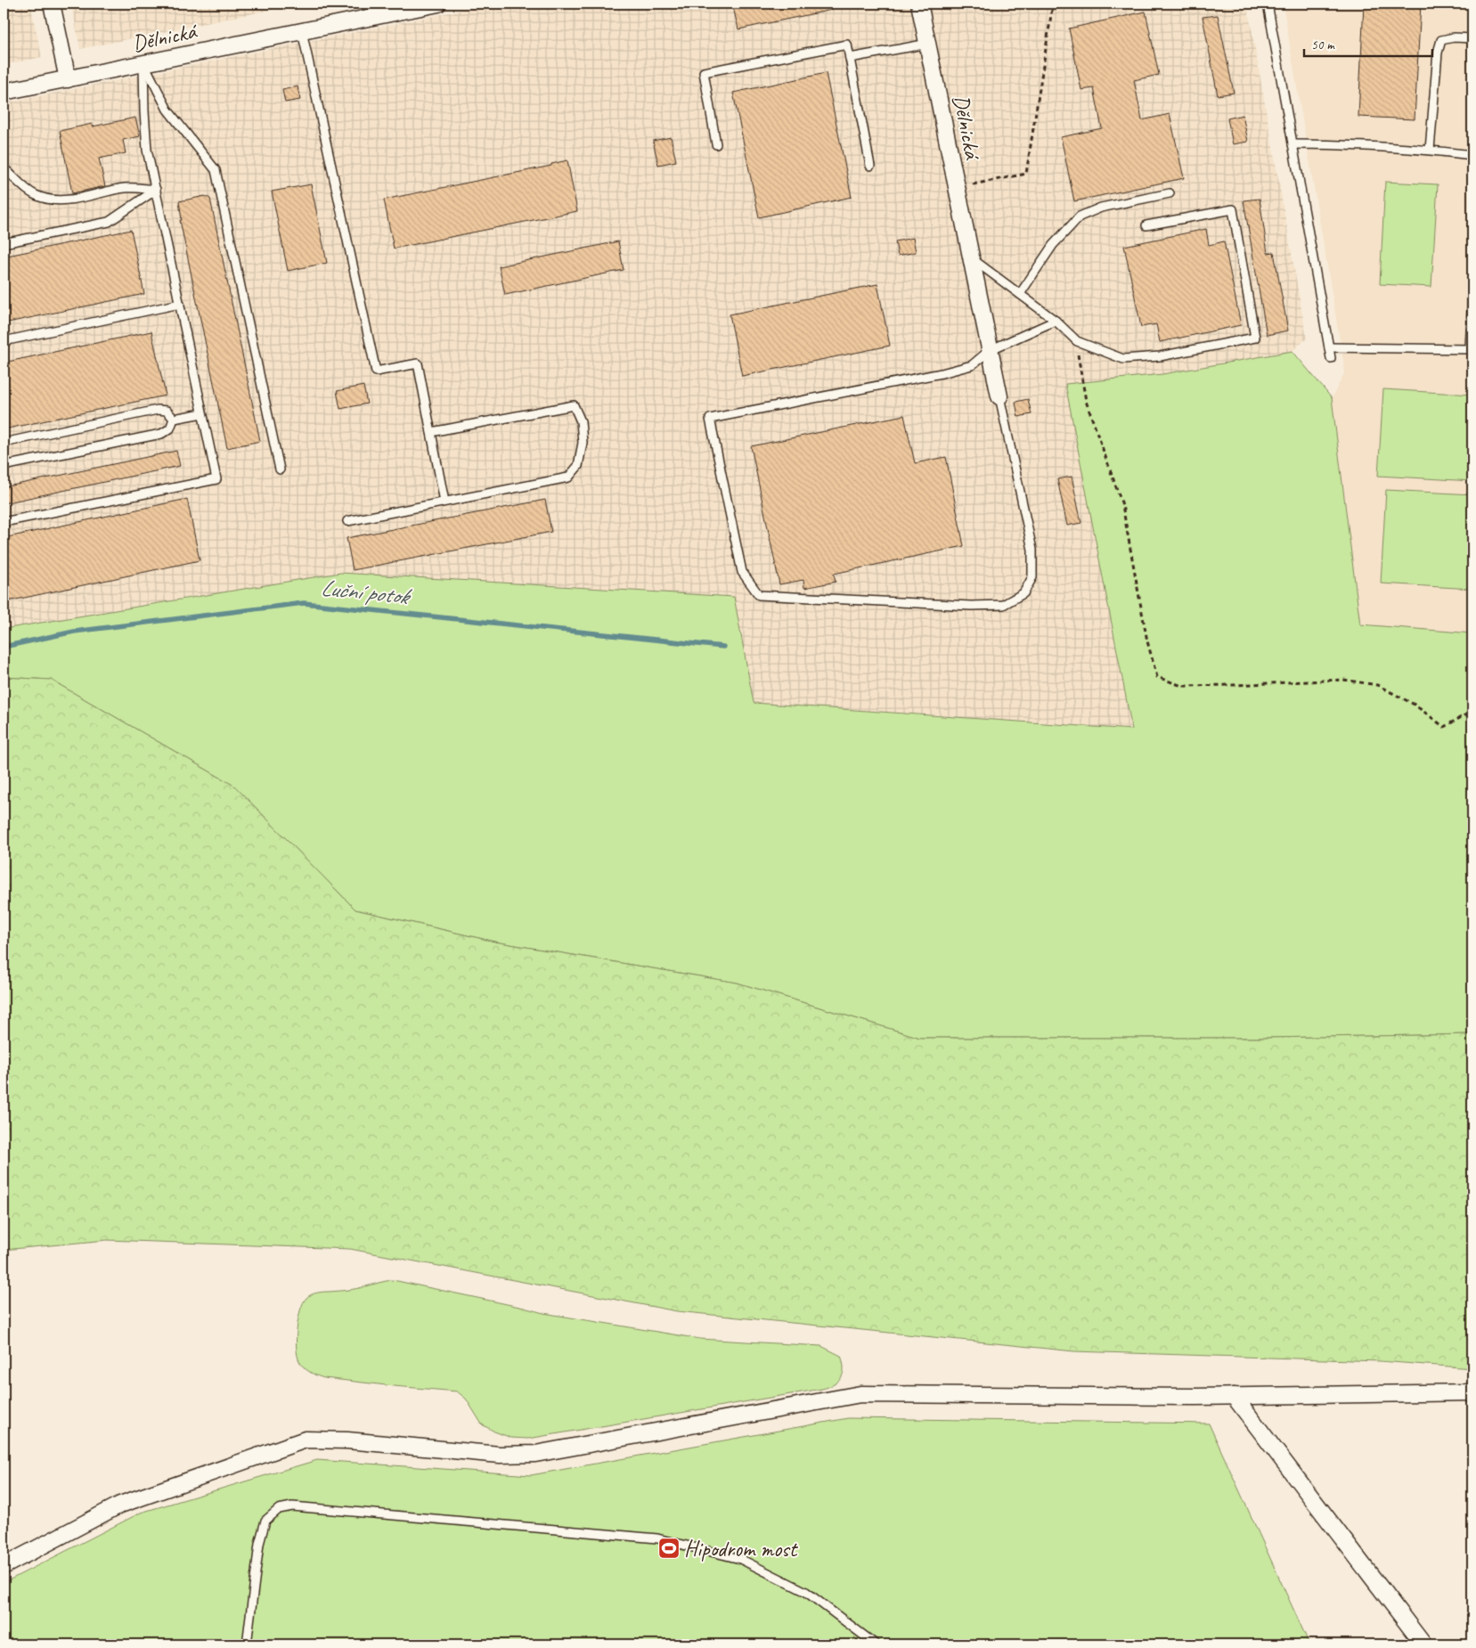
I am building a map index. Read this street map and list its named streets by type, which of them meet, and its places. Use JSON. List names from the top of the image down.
{
  "streets": {
    "street": ["Dělnická"]
  },
  "water": ["Luční potok"],
  "places": {
    "sports": ["Hipodrom most"]
  },
  "scale_bar": "50 m"
}
